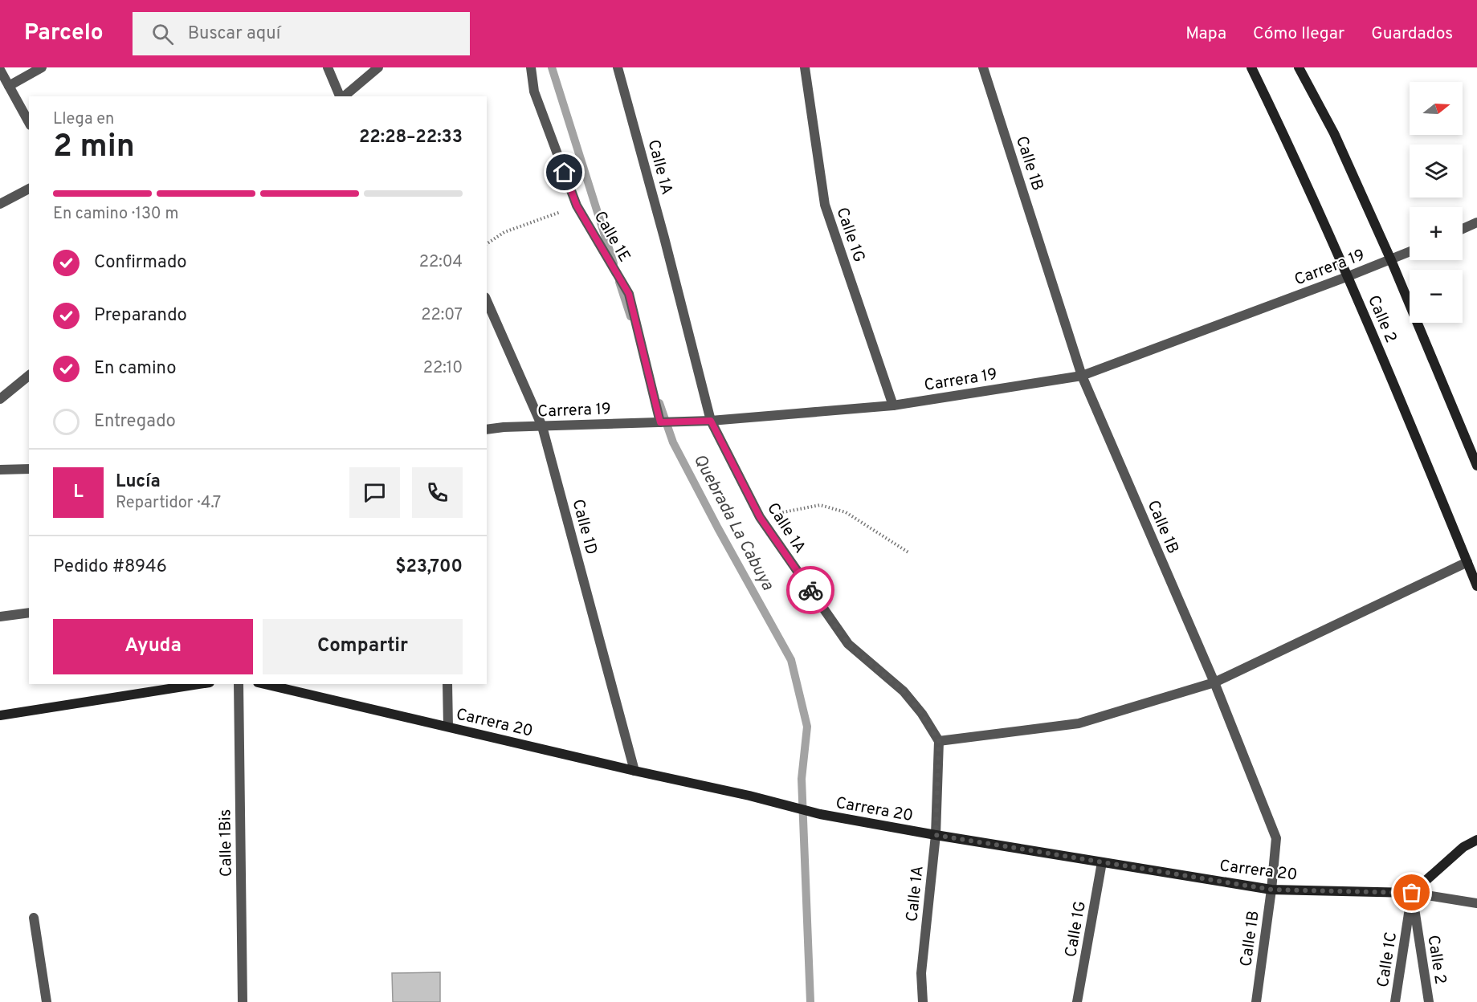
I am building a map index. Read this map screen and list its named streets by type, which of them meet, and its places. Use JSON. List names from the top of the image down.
{
  "streets": {
    "street": [
      "Calle 1B",
      "Calle 1A",
      "Calle 1G",
      "Calle 1E",
      "Carrera 19",
      "Calle 2",
      "Calle 1D",
      "Carrera 20",
      "Calle 1Bis",
      "Calle 1C"
    ]
  },
  "crossings": [
    ["Calle 1B", "Carrera 19"],
    ["Calle 1B", "Carrera 20"],
    ["Calle 1A", "Carrera 19"],
    ["Calle 1A", "Carrera 20"],
    ["Calle 1G", "Carrera 19"],
    ["Calle 1G", "Carrera 20"],
    ["Calle 1E", "Carrera 19"],
    ["Carrera 19", "Calle 2"],
    ["Carrera 19", "Calle 1D"],
    ["Calle 2", "Carrera 20"],
    ["Calle 2", "Calle 1C"],
    ["Calle 1D", "Carrera 20"],
    ["Carrera 20", "Calle 1C"]
  ],
  "water": ["Quebrada La Cabuya"],
  "north": "right",
  "page": {
    "header": "Parcelo",
    "search": "Buscar aquí",
    "nav": ["Mapa", "Cómo llegar", "Guardados"],
    "map_buttons": ["+", "−"],
    "heading": ["2 min", "Llega en", "22:28–22:33"],
    "panel": [
      "Lucía",
      "Repartidor · 4.7",
      "Pedido #8946",
      "$23,700"
    ],
    "bar": "En camino · 130 m",
    "list": [
      ["Confirmado", "22:04"],
      ["Preparando", "22:07"],
      ["En camino", "22:10"],
      "Entregado"
    ],
    "round": "L",
    "buttons": ["Ayuda", "Compartir"]
  }
}
